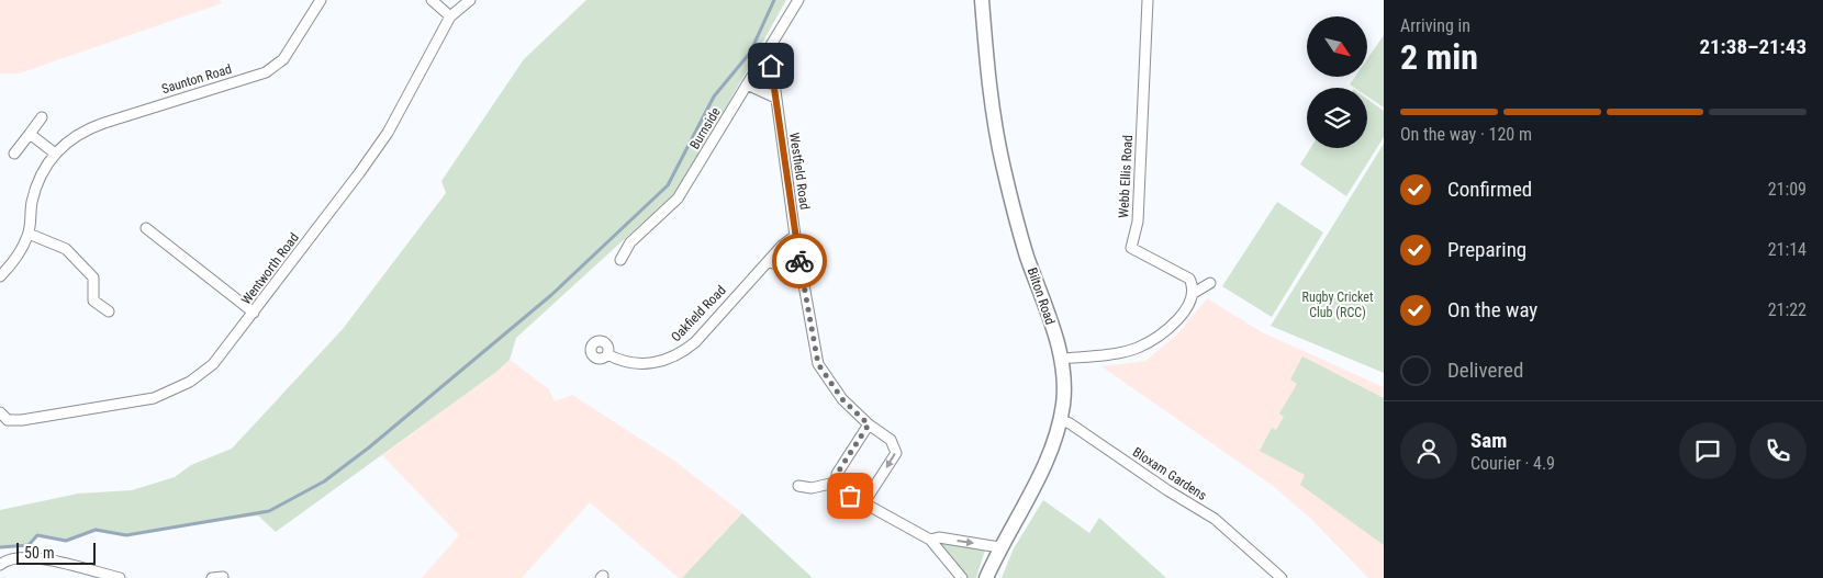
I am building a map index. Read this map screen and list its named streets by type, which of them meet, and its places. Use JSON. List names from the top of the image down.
{
  "streets": {
    "main road": ["Bilton Road"],
    "street": [
      "Saunton Road",
      "Burnside",
      "Westfield Road",
      "Webb Ellis Road",
      "Wentworth Road",
      "Oakfield Road",
      "Bloxam Gardens"
    ]
  },
  "crossings": [
    ["Burnside", "Westfield Road"],
    ["Westfield Road", "Oakfield Road"],
    ["Bilton Road", "Bloxam Gardens"]
  ],
  "parks": ["Rugby Cricket Club (RCC)"],
  "scale_bar": "50 m",
  "north": "bottom right",
  "page": {
    "heading": ["2 min", "Arriving in", "21:38–21:43"],
    "panel": ["Sam", "Courier · 4.9"],
    "bar": "On the way · 120 m",
    "list": [
      ["Confirmed", "21:09"],
      ["Preparing", "21:14"],
      ["On the way", "21:22"],
      "Delivered"
    ],
    "scale": "50 m"
  }
}
